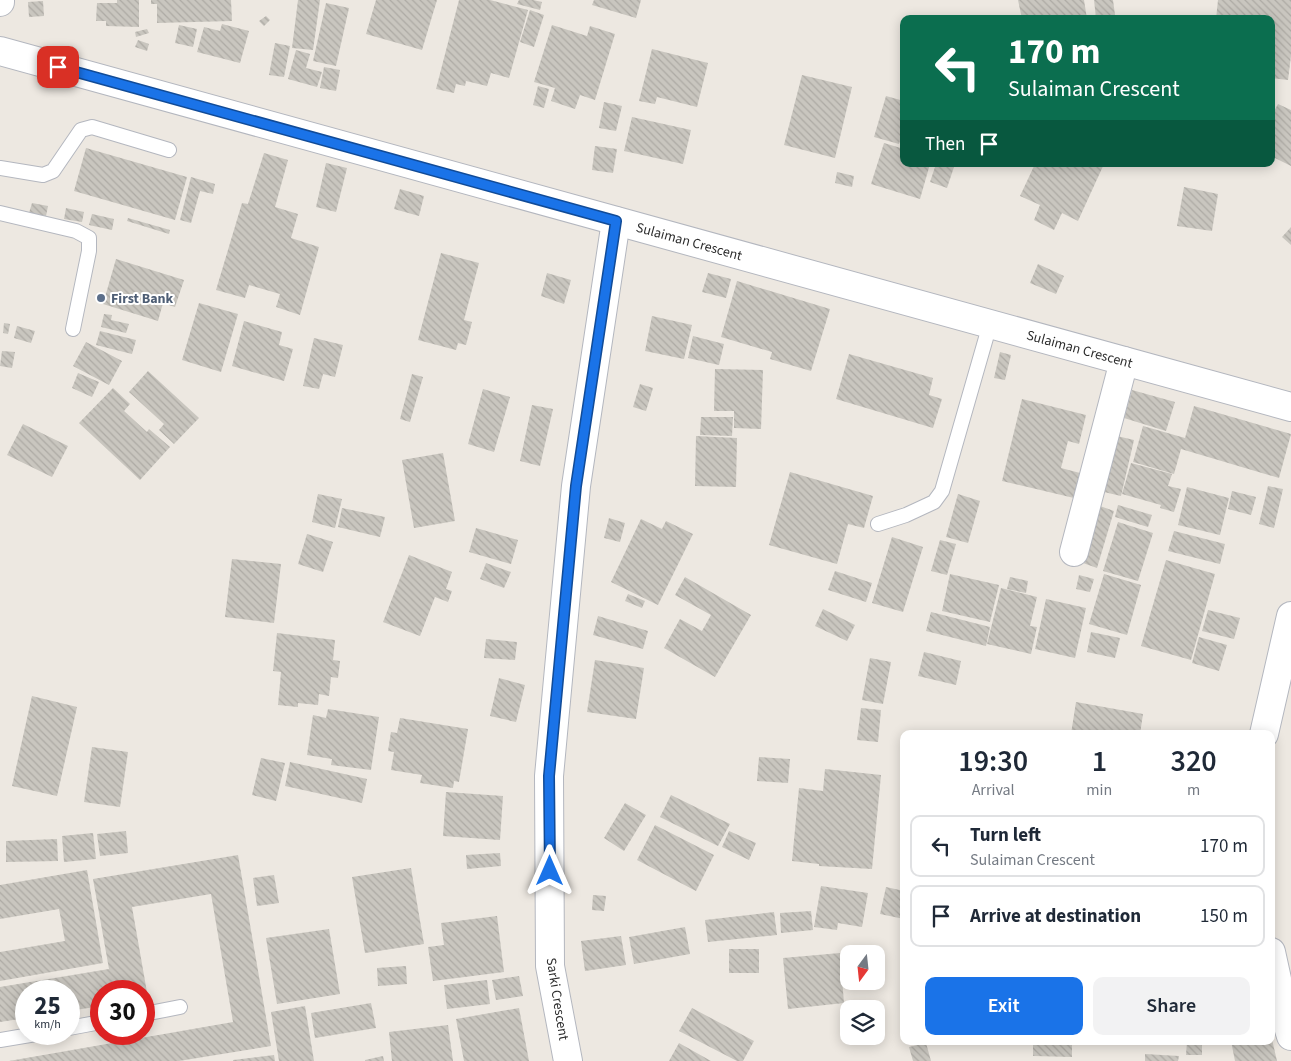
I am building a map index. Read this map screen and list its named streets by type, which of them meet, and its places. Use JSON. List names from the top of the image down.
{
  "streets": {
    "street": ["Sulaiman Crescent", "Sarki Crescent"]
  },
  "crossings": [
    ["Sulaiman Crescent", "Sarki Crescent"]
  ],
  "places": ["First Bank"],
  "north": "bottom",
  "page": {
    "turn": ["170 m", "Sulaiman Crescent"],
    "then": "Then",
    "eta": [
      "19:30",
      "Arrival",
      "1",
      "min",
      "320",
      "m"
    ],
    "list": [
      {
        "name": "Turn left",
        "note": "Sulaiman Crescent",
        "value": "170 m"
      },
      {
        "name": "Arrive at destination",
        "value": "150 m"
      }
    ],
    "buttons": ["Exit", "Share"],
    "speed": "25 km/h",
    "limit": "30"
  }
}
